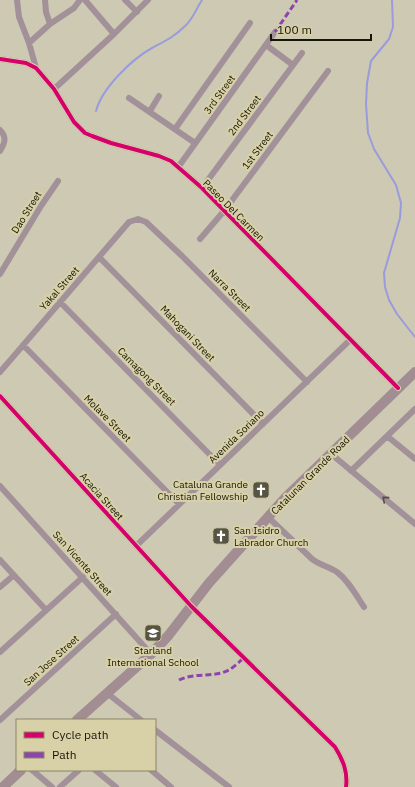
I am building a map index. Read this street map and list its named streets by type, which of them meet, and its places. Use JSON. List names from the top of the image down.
{
  "streets": {
    "main road": ["Catalunan Grande Road"],
    "street": [
      "3rd Street",
      "2nd Street",
      "1st Street",
      "Paseo Del Carmen",
      "Dao Street",
      "Yakal Street",
      "Narra Street",
      "Mahogani Street",
      "Camagong Street",
      "Molave Street",
      "Avenida Soriano",
      "Acacia Street",
      "San Vicente Street",
      "San Jose Street"
    ]
  },
  "crossings": [
    ["3rd Street", "Paseo Del Carmen"],
    ["2nd Street", "Paseo Del Carmen"],
    ["1st Street", "Paseo Del Carmen"],
    ["Paseo Del Carmen", "Avenida Soriano"],
    ["Paseo Del Carmen", "Catalunan Grande Road"],
    ["Yakal Street", "Narra Street"],
    ["Yakal Street", "Mahogani Street"],
    ["Yakal Street", "Camagong Street"],
    ["Yakal Street", "Molave Street"],
    ["Narra Street", "Avenida Soriano"],
    ["Mahogani Street", "Avenida Soriano"],
    ["Camagong Street", "Avenida Soriano"],
    ["Molave Street", "Avenida Soriano"],
    ["Avenida Soriano", "Acacia Street"],
    ["Catalunan Grande Road", "Acacia Street"],
    ["Catalunan Grande Road", "San Vicente Street"],
    ["San Vicente Street", "San Jose Street"]
  ],
  "places": {
    "church": ["Cataluna Grande Christian Fellowship", "San Isidro Labrador Church"],
    "school or university": ["Starland International School"]
  },
  "legend": ["Cycle path", "Path"],
  "scale_bar": "100 m"
}
